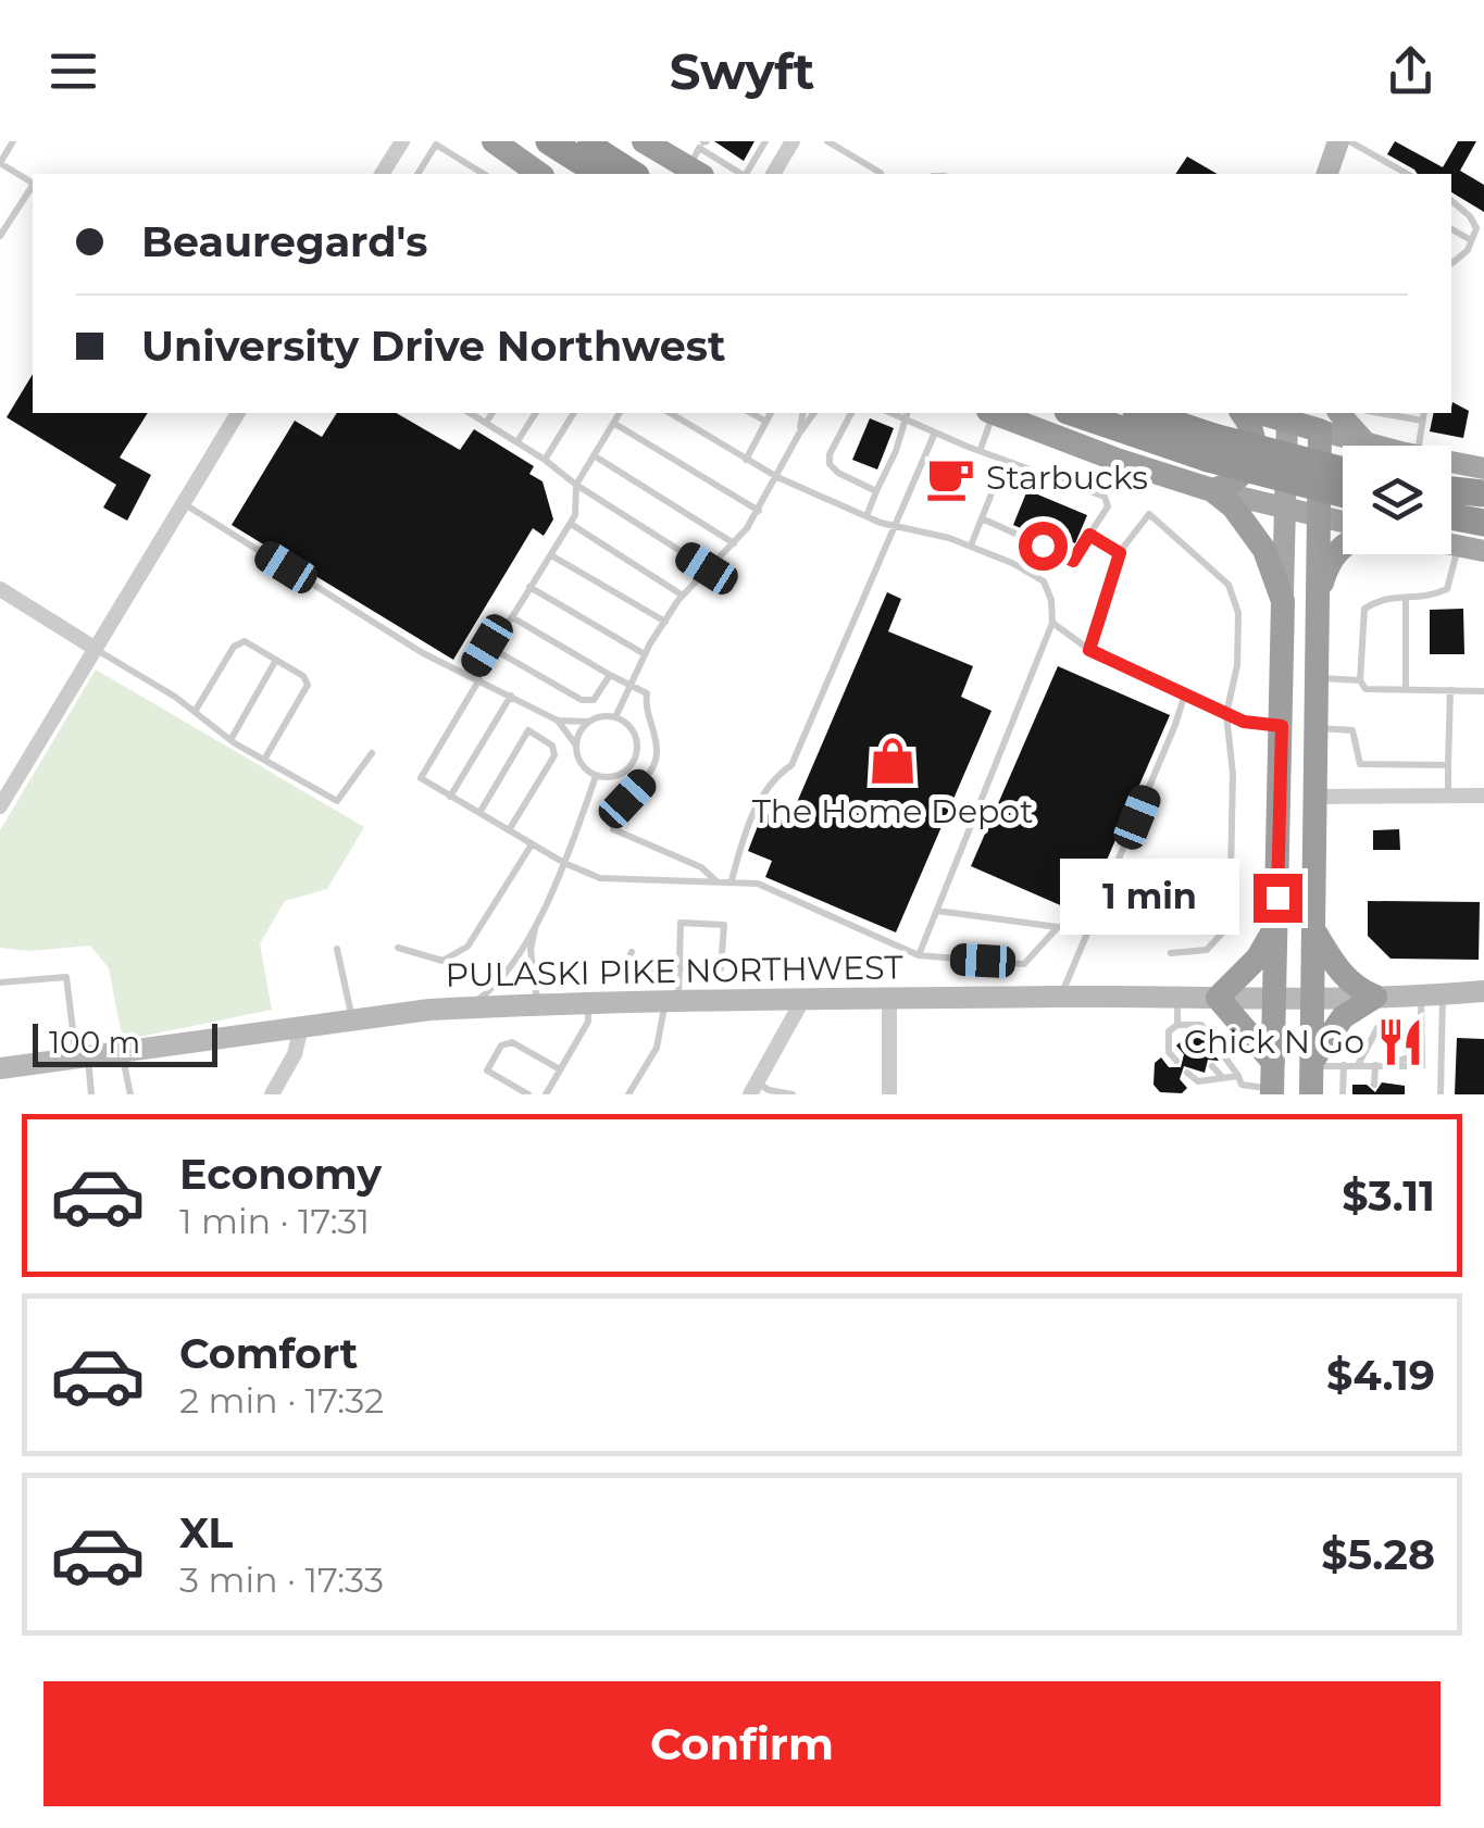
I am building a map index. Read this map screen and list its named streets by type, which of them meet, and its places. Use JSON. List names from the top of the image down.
{
  "streets": {
    "main road": ["PULASKI PIKE NORTHWEST"]
  },
  "places": {
    "cafe": ["Starbucks"],
    "shop": ["The Home Depot"],
    "restaurant": ["Chick N Go"]
  },
  "scale_bar": "100 m",
  "page": {
    "header": "Swyft",
    "banner": ["Beauregard's", "University Drive Northwest"],
    "bubble": "1 min",
    "scale": "100 m",
    "list": [
      {
        "name": "Economy",
        "note": "1 min · 17:31",
        "value": "$3.11"
      },
      {
        "name": "Comfort",
        "note": "2 min · 17:32",
        "value": "$4.19"
      },
      {
        "name": "XL",
        "note": "3 min · 17:33",
        "value": "$5.28"
      }
    ],
    "buttons": "Confirm"
  }
}
